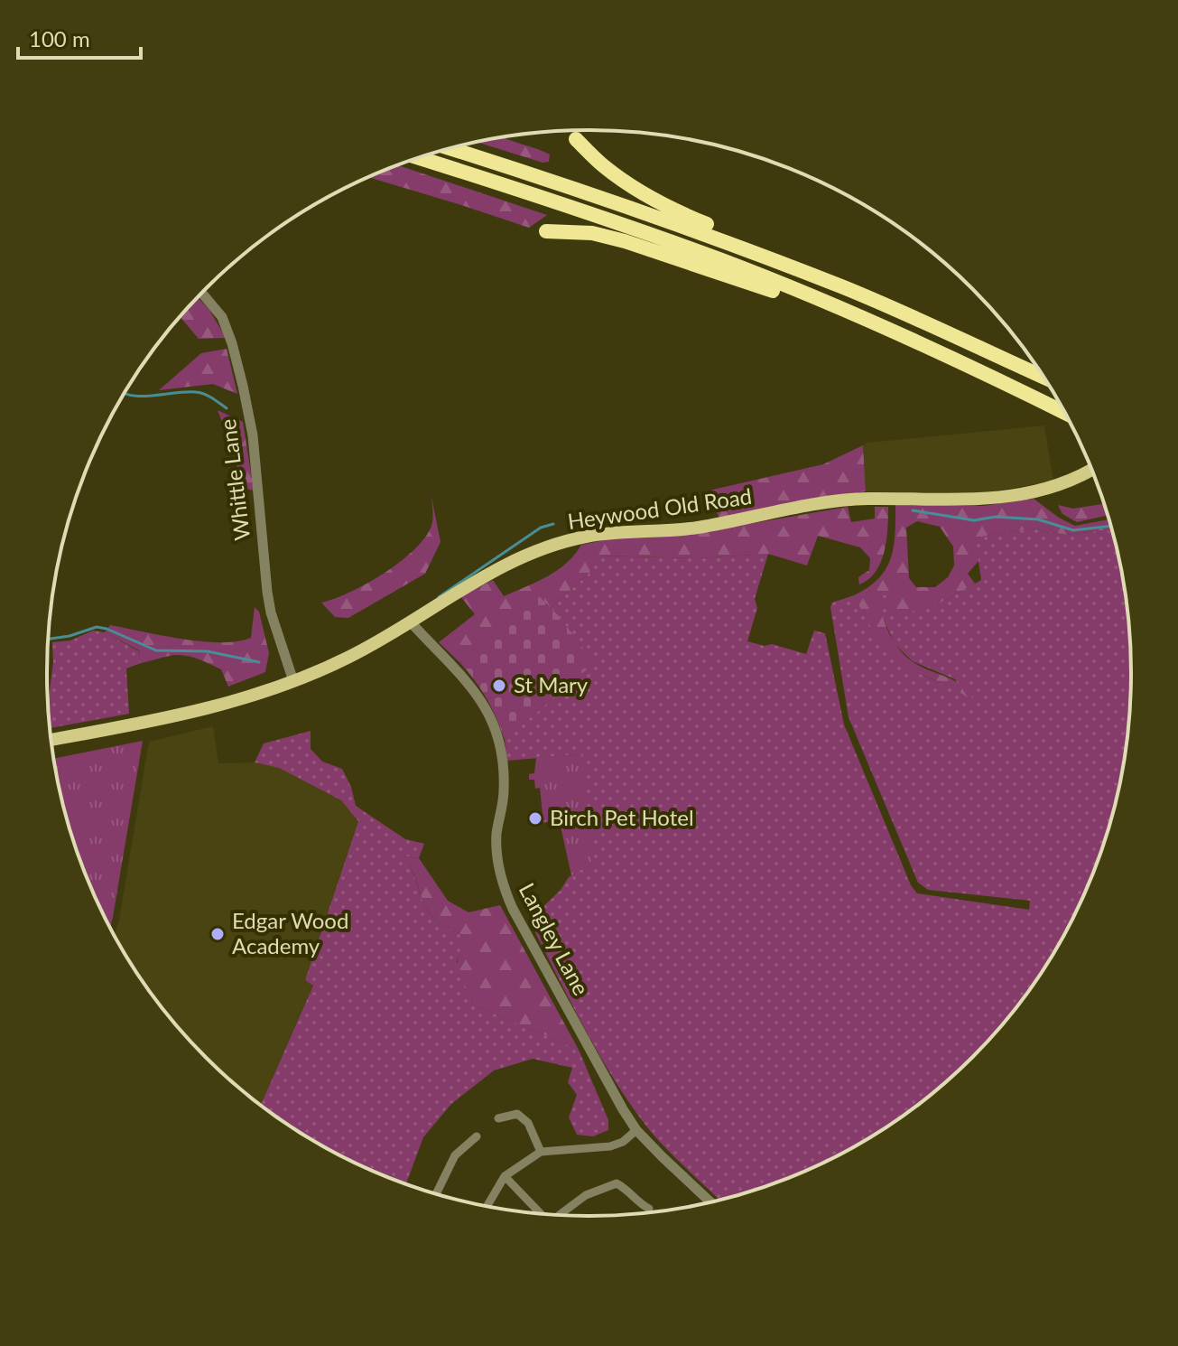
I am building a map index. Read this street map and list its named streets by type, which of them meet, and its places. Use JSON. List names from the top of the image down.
{
  "streets": {
    "main road": ["Heywood Old Road"],
    "street": ["Whittle Lane", "Langley Lane"]
  },
  "crossings": [
    ["Whittle Lane", "Heywood Old Road"],
    ["Heywood Old Road", "Langley Lane"]
  ],
  "places": ["St Mary", "Birch Pet Hotel", "Edgar Wood Academy"],
  "scale_bar": "100 m"
}
